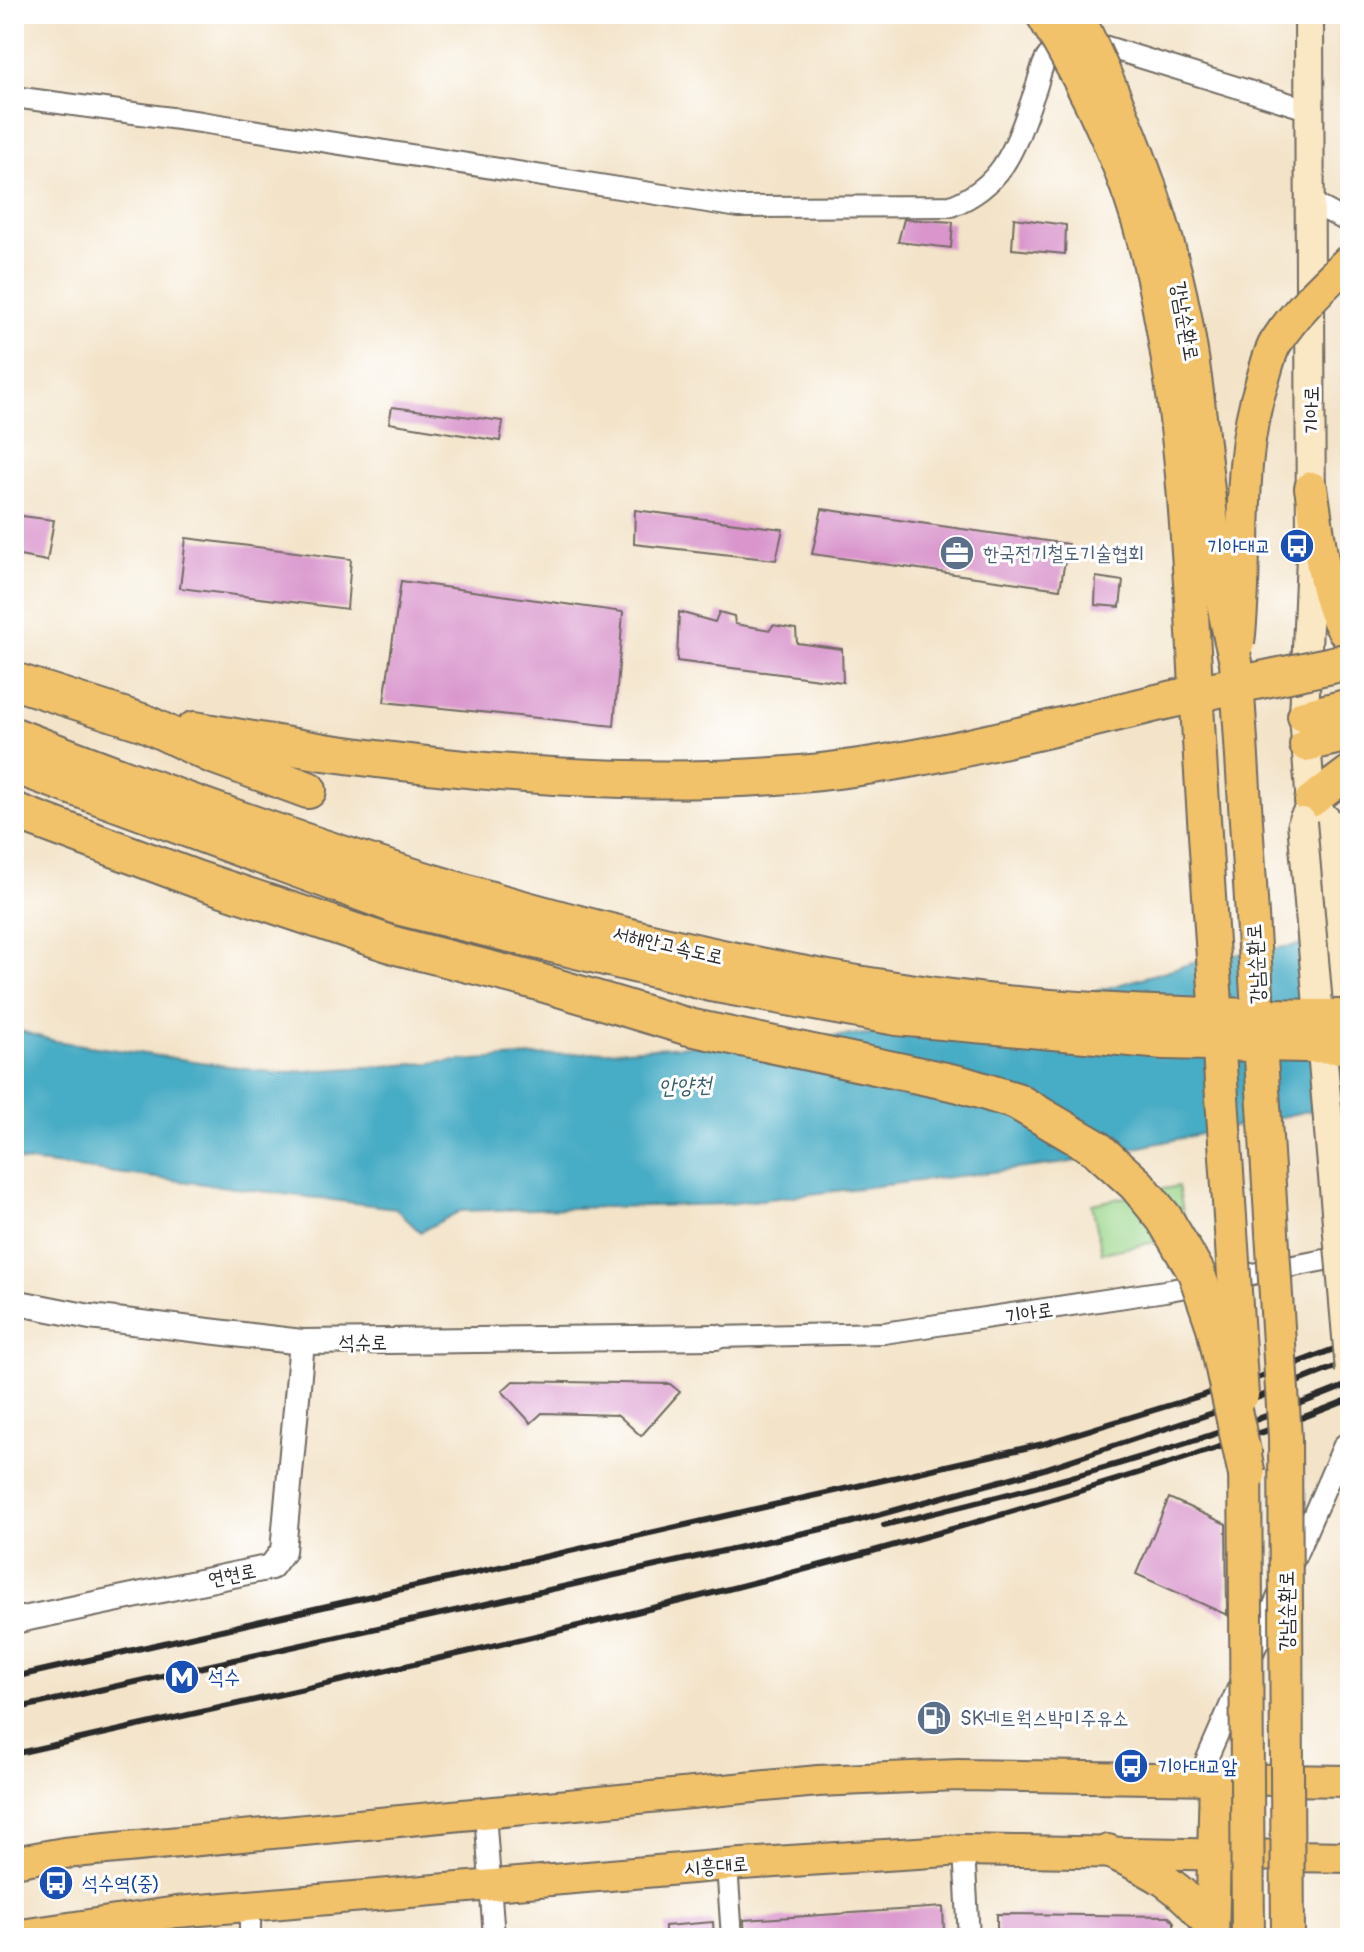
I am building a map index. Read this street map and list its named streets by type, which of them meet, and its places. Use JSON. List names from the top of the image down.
{
  "streets": {
    "highway": ["강남순환로", "서해안고속도로"],
    "main road": ["기아로", "시흥대로"],
    "street": ["석수로", "연현로"]
  },
  "crossings": [
    ["기아로", "서해안고속도로"],
    ["기아로", "석수로"],
    ["석수로", "연현로"]
  ],
  "water": ["안양천"],
  "places": {
    "bus stop": ["기아대교", "기아대교앞", "석수역(중)"],
    "office": ["한국전기철도기술협회"],
    "metro station": ["석수"],
    "fuel station": ["SK네트웍스박미주유소"]
  }
}
